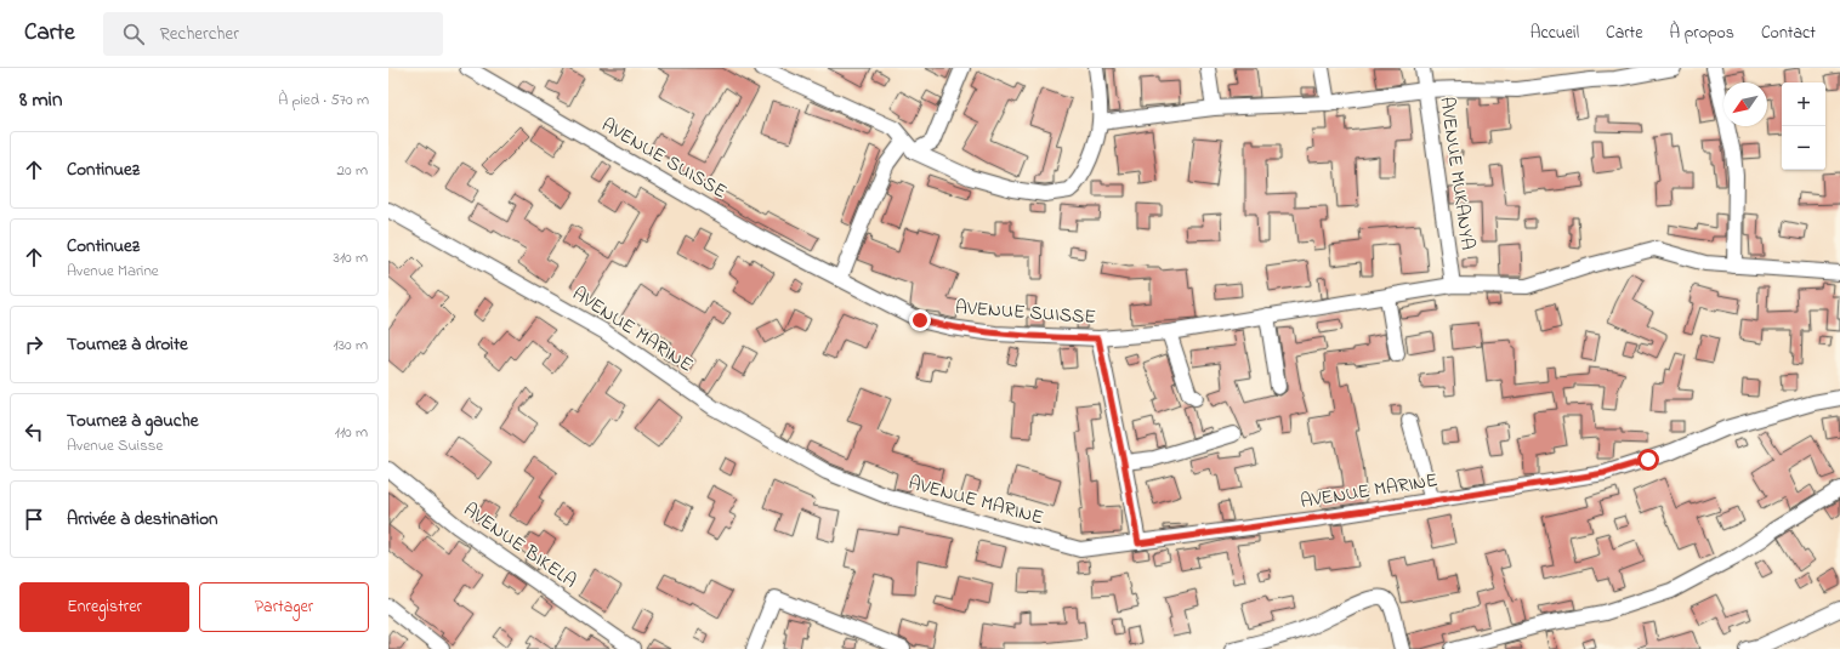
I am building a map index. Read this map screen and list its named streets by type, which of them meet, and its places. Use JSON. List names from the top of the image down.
{
  "streets": {
    "street": [
      "AVENUE SUISSE",
      "AVENUE MUKANYA",
      "AVENUE MARINE",
      "AVENUE BIKELA"
    ]
  },
  "crossings": [
    ["AVENUE SUISSE", "AVENUE MUKANYA"]
  ],
  "north": "bottom left",
  "page": {
    "header": "Carte",
    "search": "Rechercher",
    "nav": [
      "Accueil",
      "Carte",
      "À propos",
      "Contact"
    ],
    "heading": ["8 min", "À pied · 570 m"],
    "map_buttons": ["+", "−"],
    "list": [
      ["Continuez", "20 m"],
      ["Continuez", "Avenue Marine", "310 m"],
      ["Tournez à droite", "130 m"],
      ["Tournez à gauche", "Avenue Suisse", "110 m"],
      "Arrivée à destination"
    ],
    "buttons": ["Enregistrer", "Partager"]
  }
}
